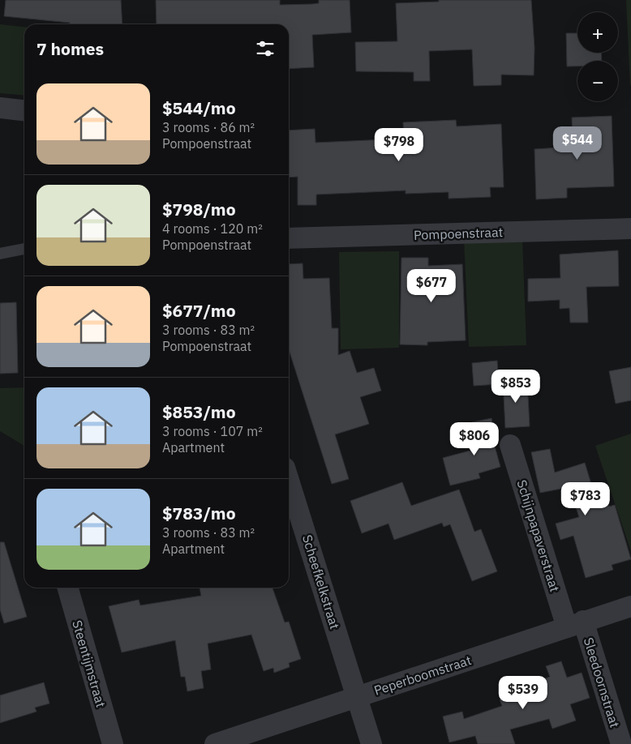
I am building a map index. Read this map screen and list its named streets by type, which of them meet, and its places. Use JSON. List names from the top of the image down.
{
  "streets": {
    "street": [
      "Pompoenstraat",
      "Schijnpapaverstraat",
      "Scheefkelkstraat",
      "Steentijmstraat",
      "Peperboomstraat",
      "Sleedoornstraat"
    ]
  },
  "crossings": [
    ["Schijnpapaverstraat", "Peperboomstraat"],
    ["Schijnpapaverstraat", "Sleedoornstraat"],
    ["Scheefkelkstraat", "Peperboomstraat"],
    ["Peperboomstraat", "Sleedoornstraat"]
  ],
  "page": {
    "map_buttons": ["+", "−"],
    "heading": "7 homes",
    "list": [
      {
        "name": "$544/mo",
        "note": "3 rooms · 86 m² · Pompoenstraat"
      },
      {
        "name": "$798/mo",
        "note": "4 rooms · 120 m² · Pompoenstraat"
      },
      {
        "name": "$677/mo",
        "note": "3 rooms · 83 m² · Pompoenstraat"
      },
      {
        "name": "$853/mo",
        "note": "3 rooms · 107 m² · Apartment"
      },
      {
        "name": "$783/mo",
        "note": "3 rooms · 83 m² · Apartment"
      }
    ],
    "price": [
      "$544",
      "$798",
      "$677",
      "$853",
      "$806",
      "$783",
      "$539"
    ]
  }
}
